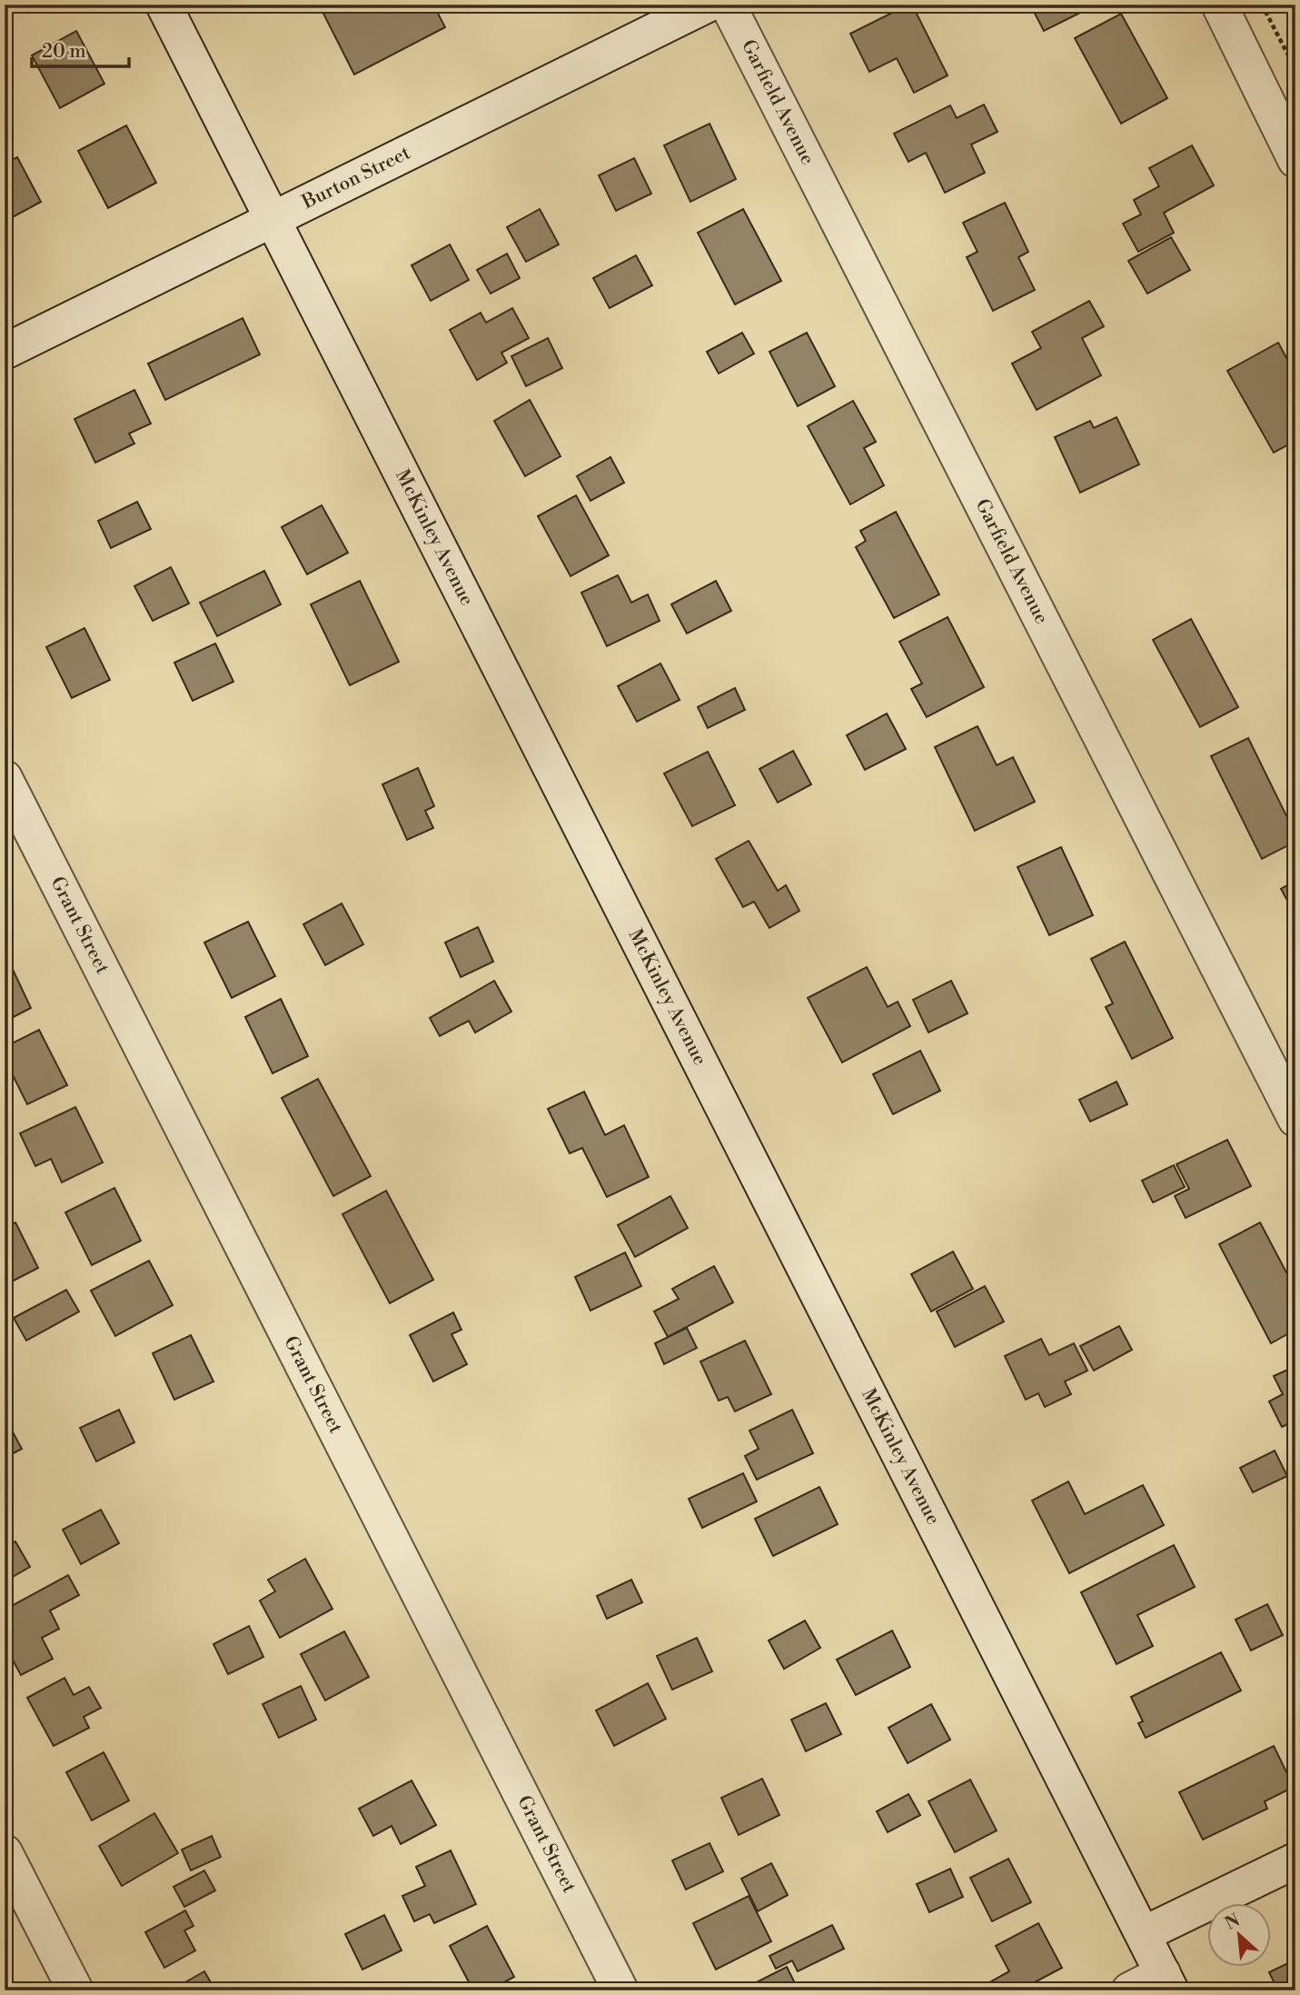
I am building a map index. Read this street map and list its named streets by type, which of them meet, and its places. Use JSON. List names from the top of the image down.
{
  "streets": {
    "street": [
      "Garfield Avenue",
      "Burton Street",
      "McKinley Avenue",
      "Grant Street"
    ]
  },
  "crossings": [
    ["Burton Street", "McKinley Avenue"]
  ],
  "scale_bar": "20 m",
  "north": "top left"
}
